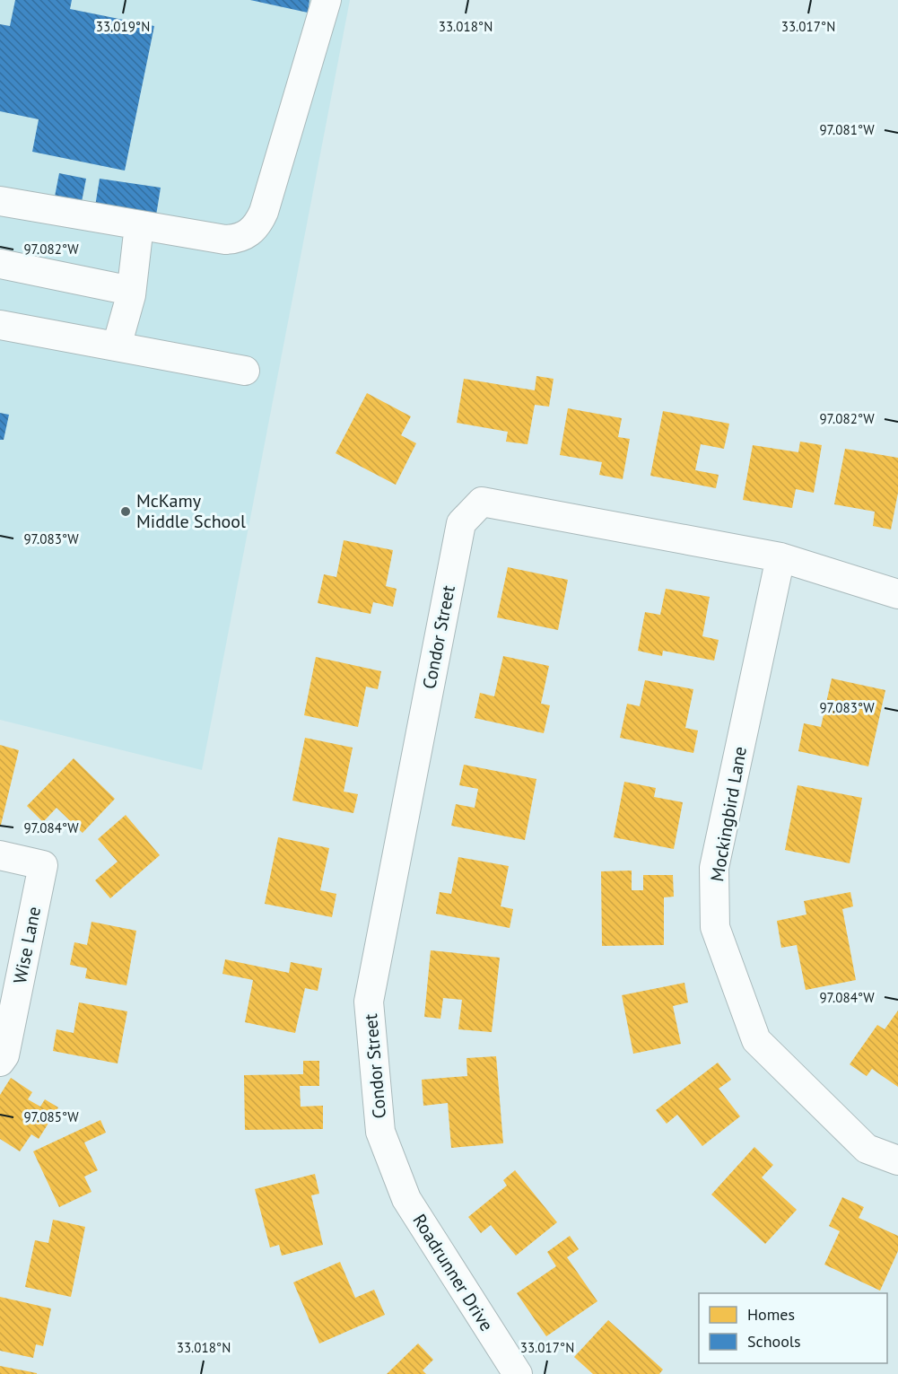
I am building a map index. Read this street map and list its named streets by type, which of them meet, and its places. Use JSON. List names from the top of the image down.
{
  "streets": {
    "street": [
      "Condor Street",
      "Mockingbird Lane",
      "Wise Lane",
      "Roadrunner Drive"
    ]
  },
  "crossings": [
    ["Condor Street", "Mockingbird Lane"],
    ["Condor Street", "Roadrunner Drive"]
  ],
  "places": ["McKamy Middle School"],
  "legend": ["Homes", "Schools"],
  "coordinates": [
    "33.019°N",
    "33.018°N",
    "33.017°N",
    "97.081°W",
    "97.082°W",
    "97.083°W",
    "97.084°W",
    "97.085°W"
  ]
}
